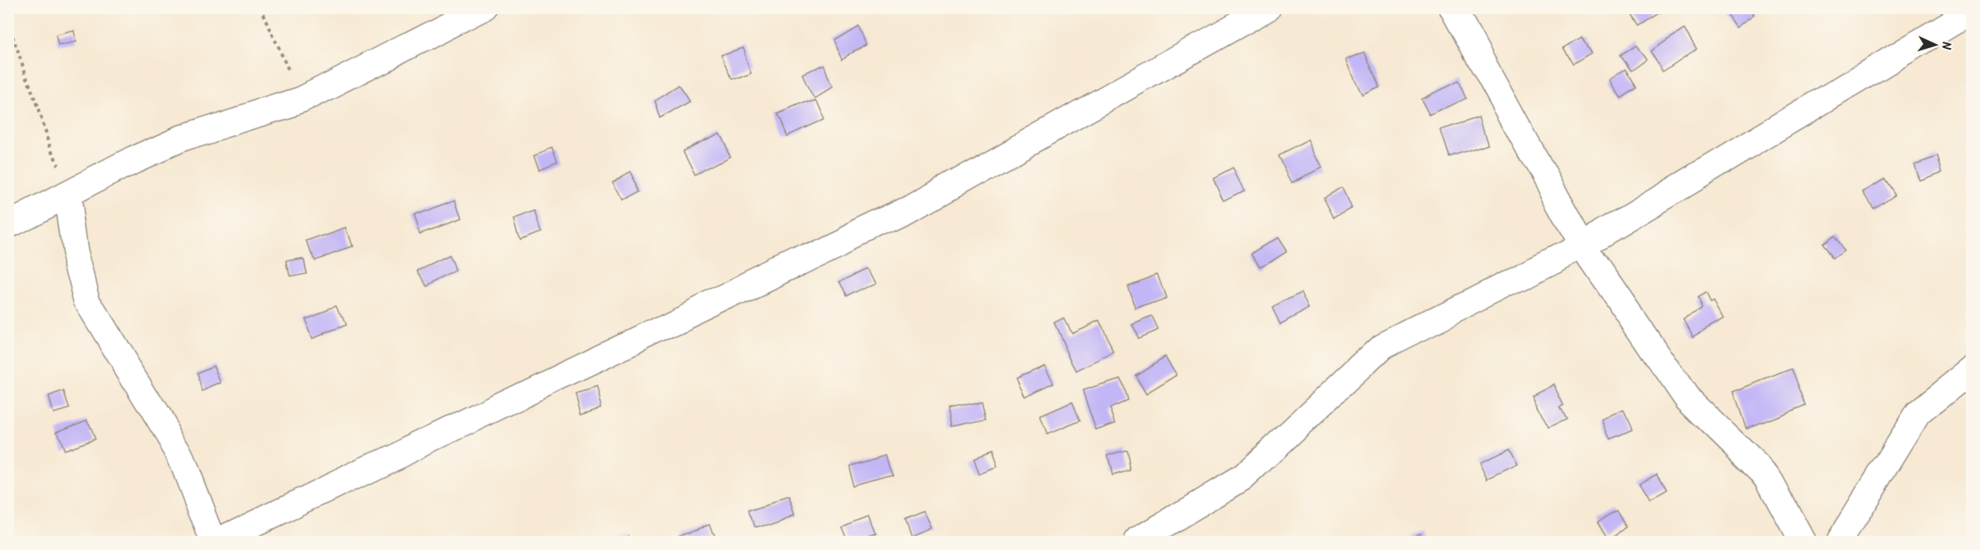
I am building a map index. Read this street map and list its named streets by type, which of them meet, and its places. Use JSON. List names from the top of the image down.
{
  "north": "right"
}
